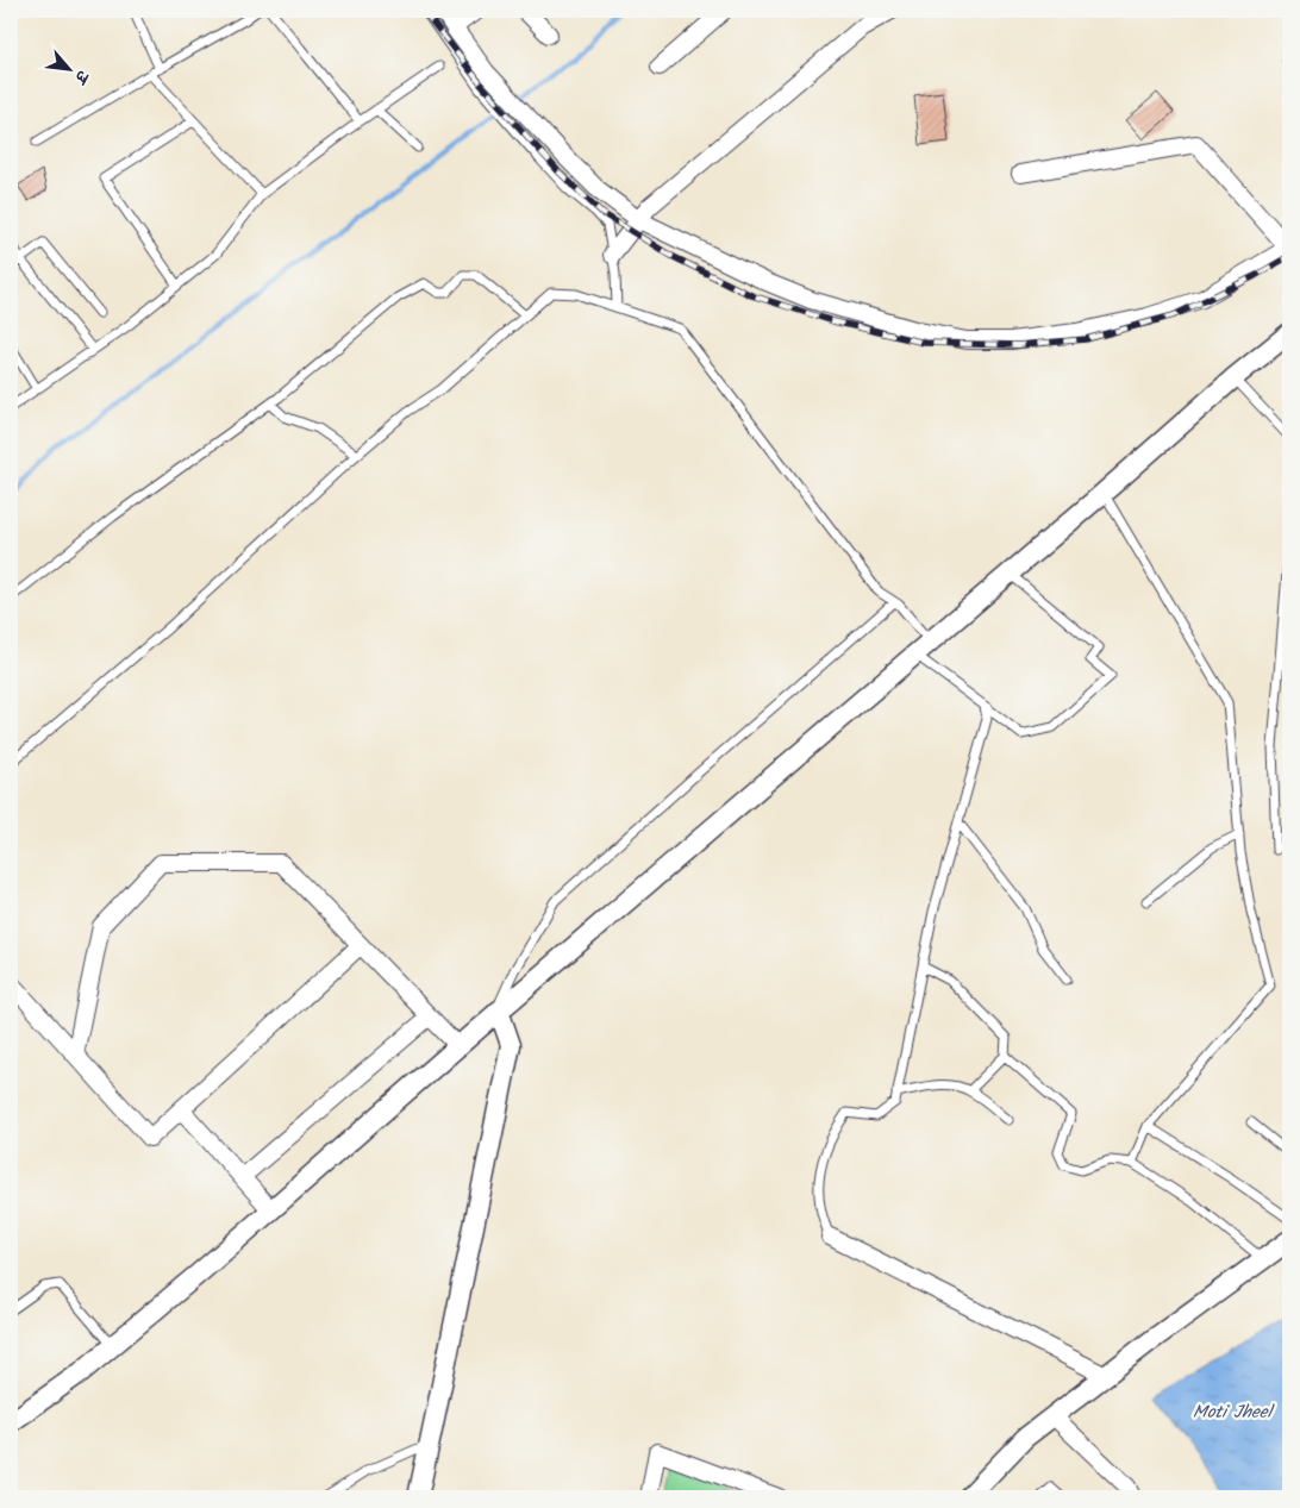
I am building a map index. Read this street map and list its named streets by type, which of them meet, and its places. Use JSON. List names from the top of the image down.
{
  "water": ["Moti Jheel"],
  "north": "bottom right"
}
